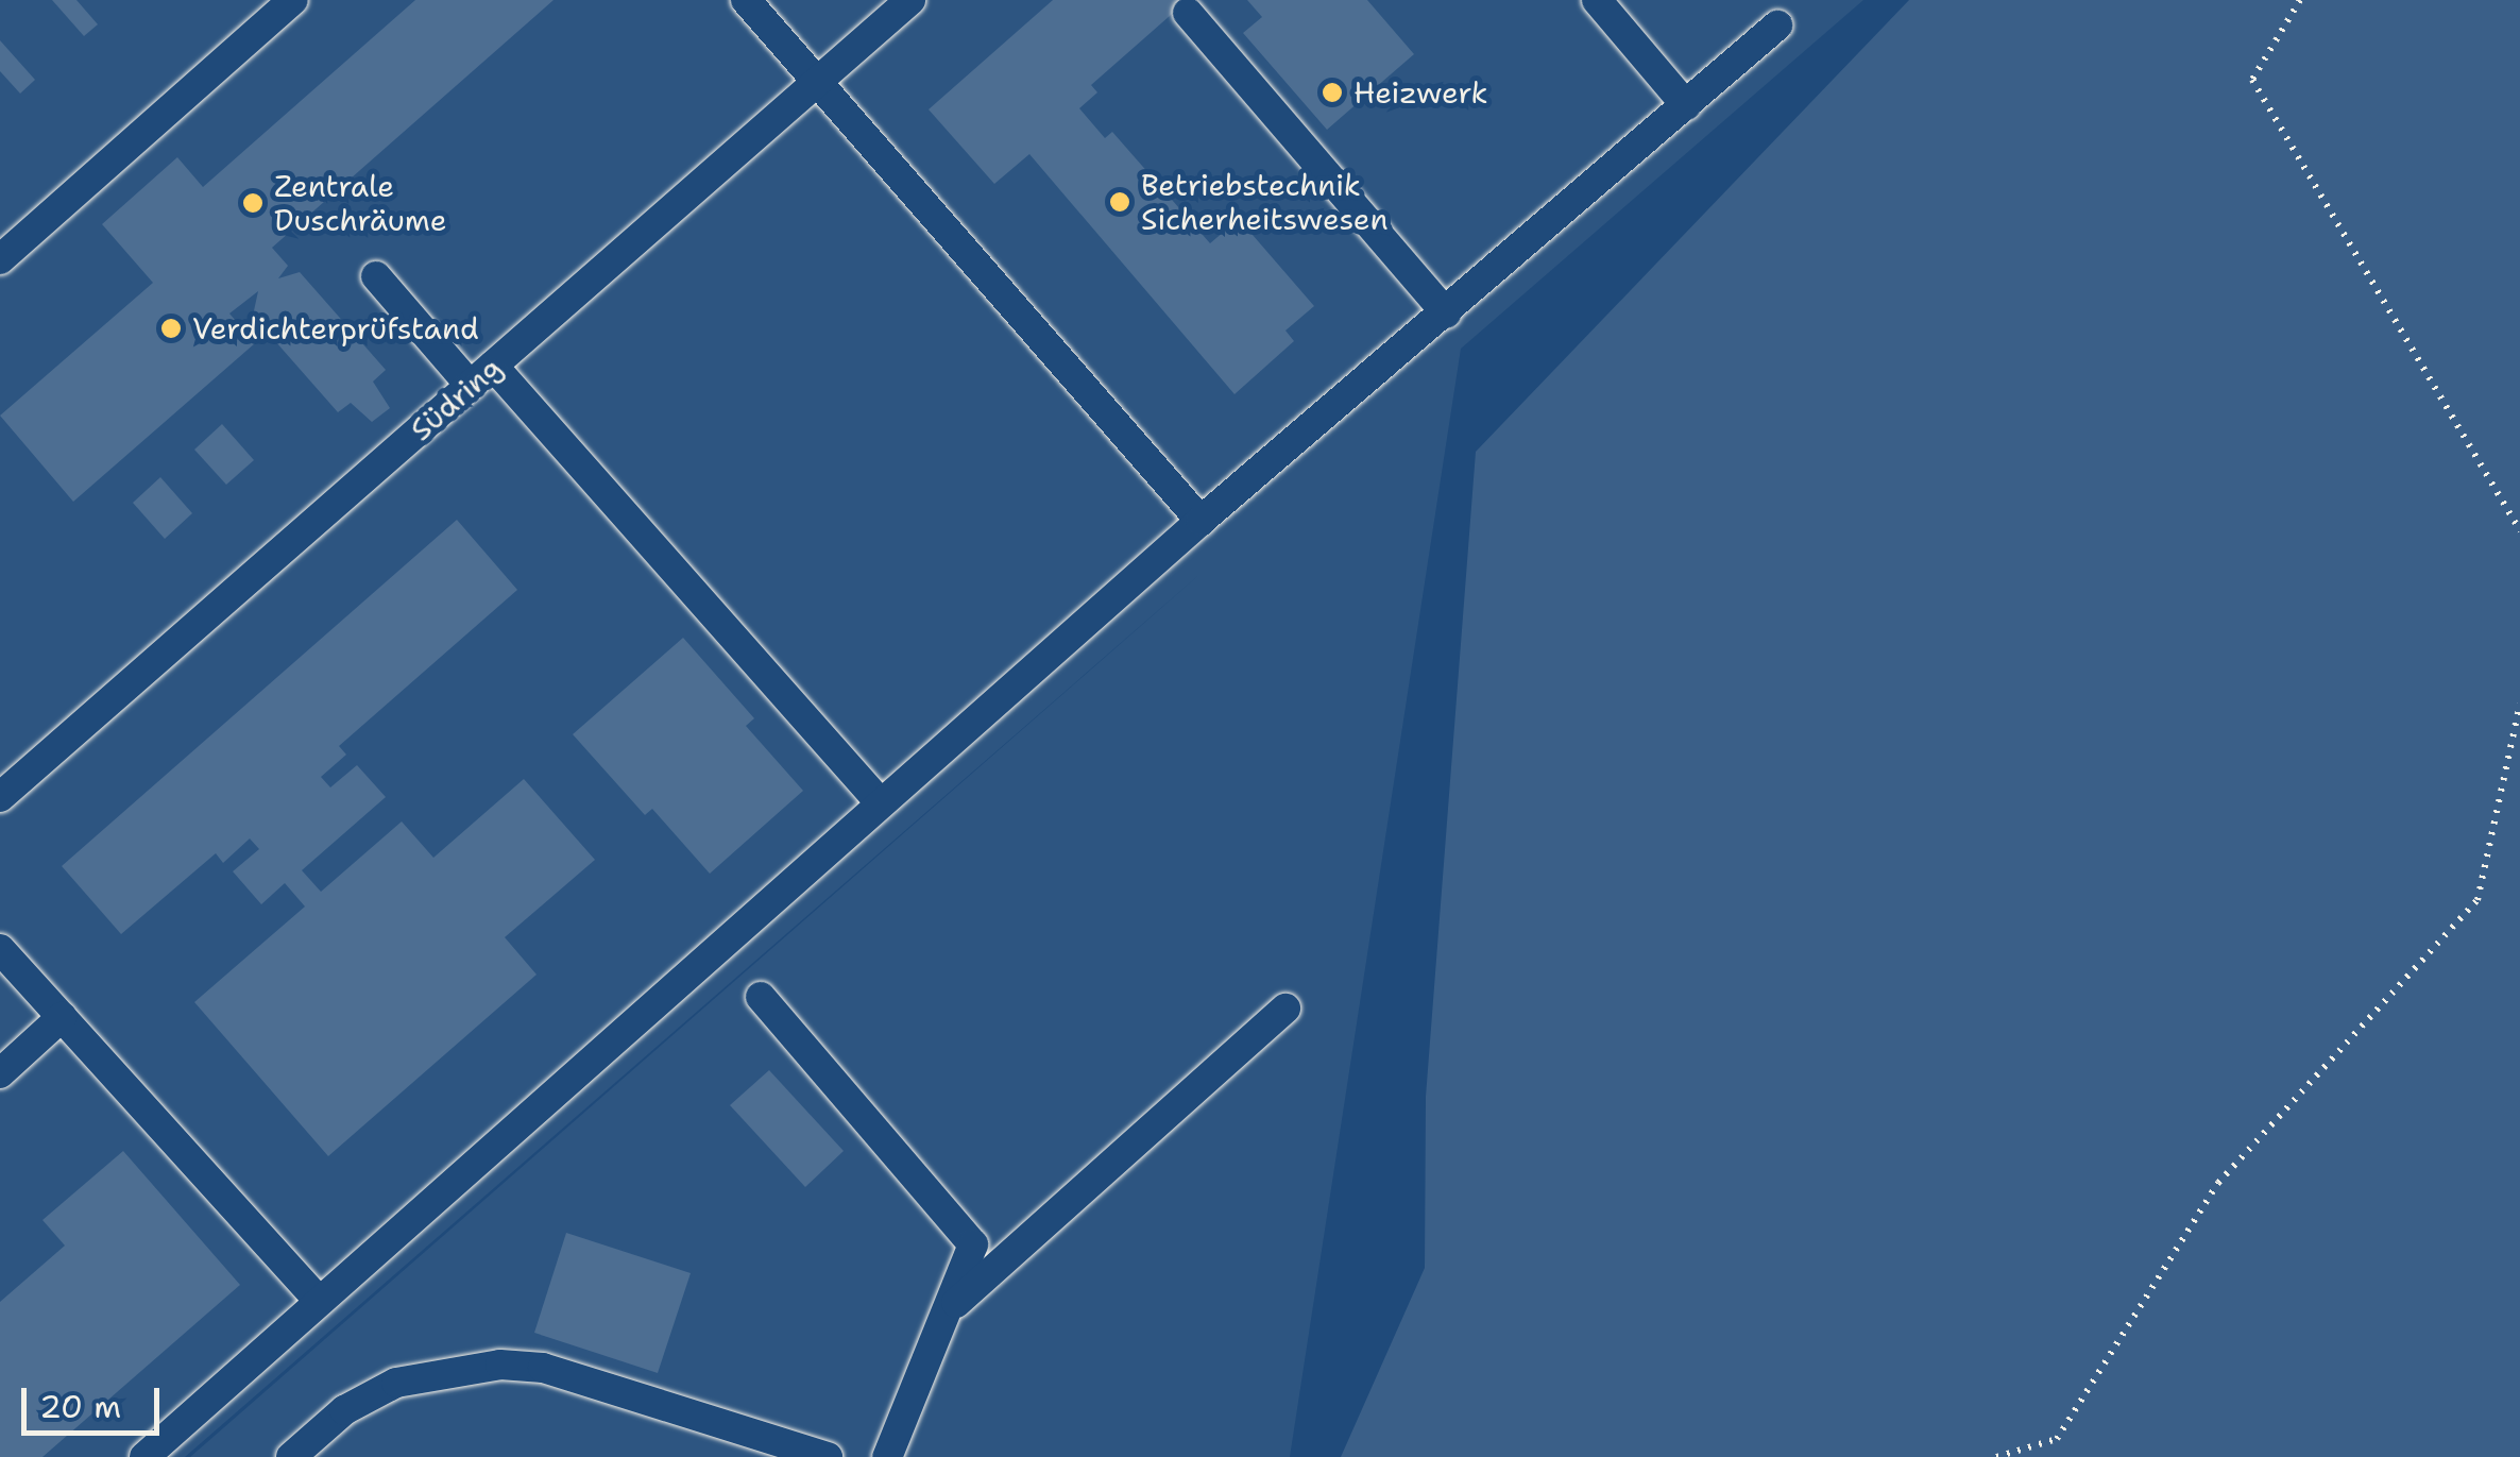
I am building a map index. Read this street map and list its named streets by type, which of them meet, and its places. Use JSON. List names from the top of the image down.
{
  "streets": {
    "lane": ["Südring"]
  },
  "places": [
    "Heizwerk",
    "Betriebstechnik Sicherheitswesen",
    "Zentrale Duschräume",
    "Verdichterprüfstand"
  ],
  "scale_bar": "20 m"
}
